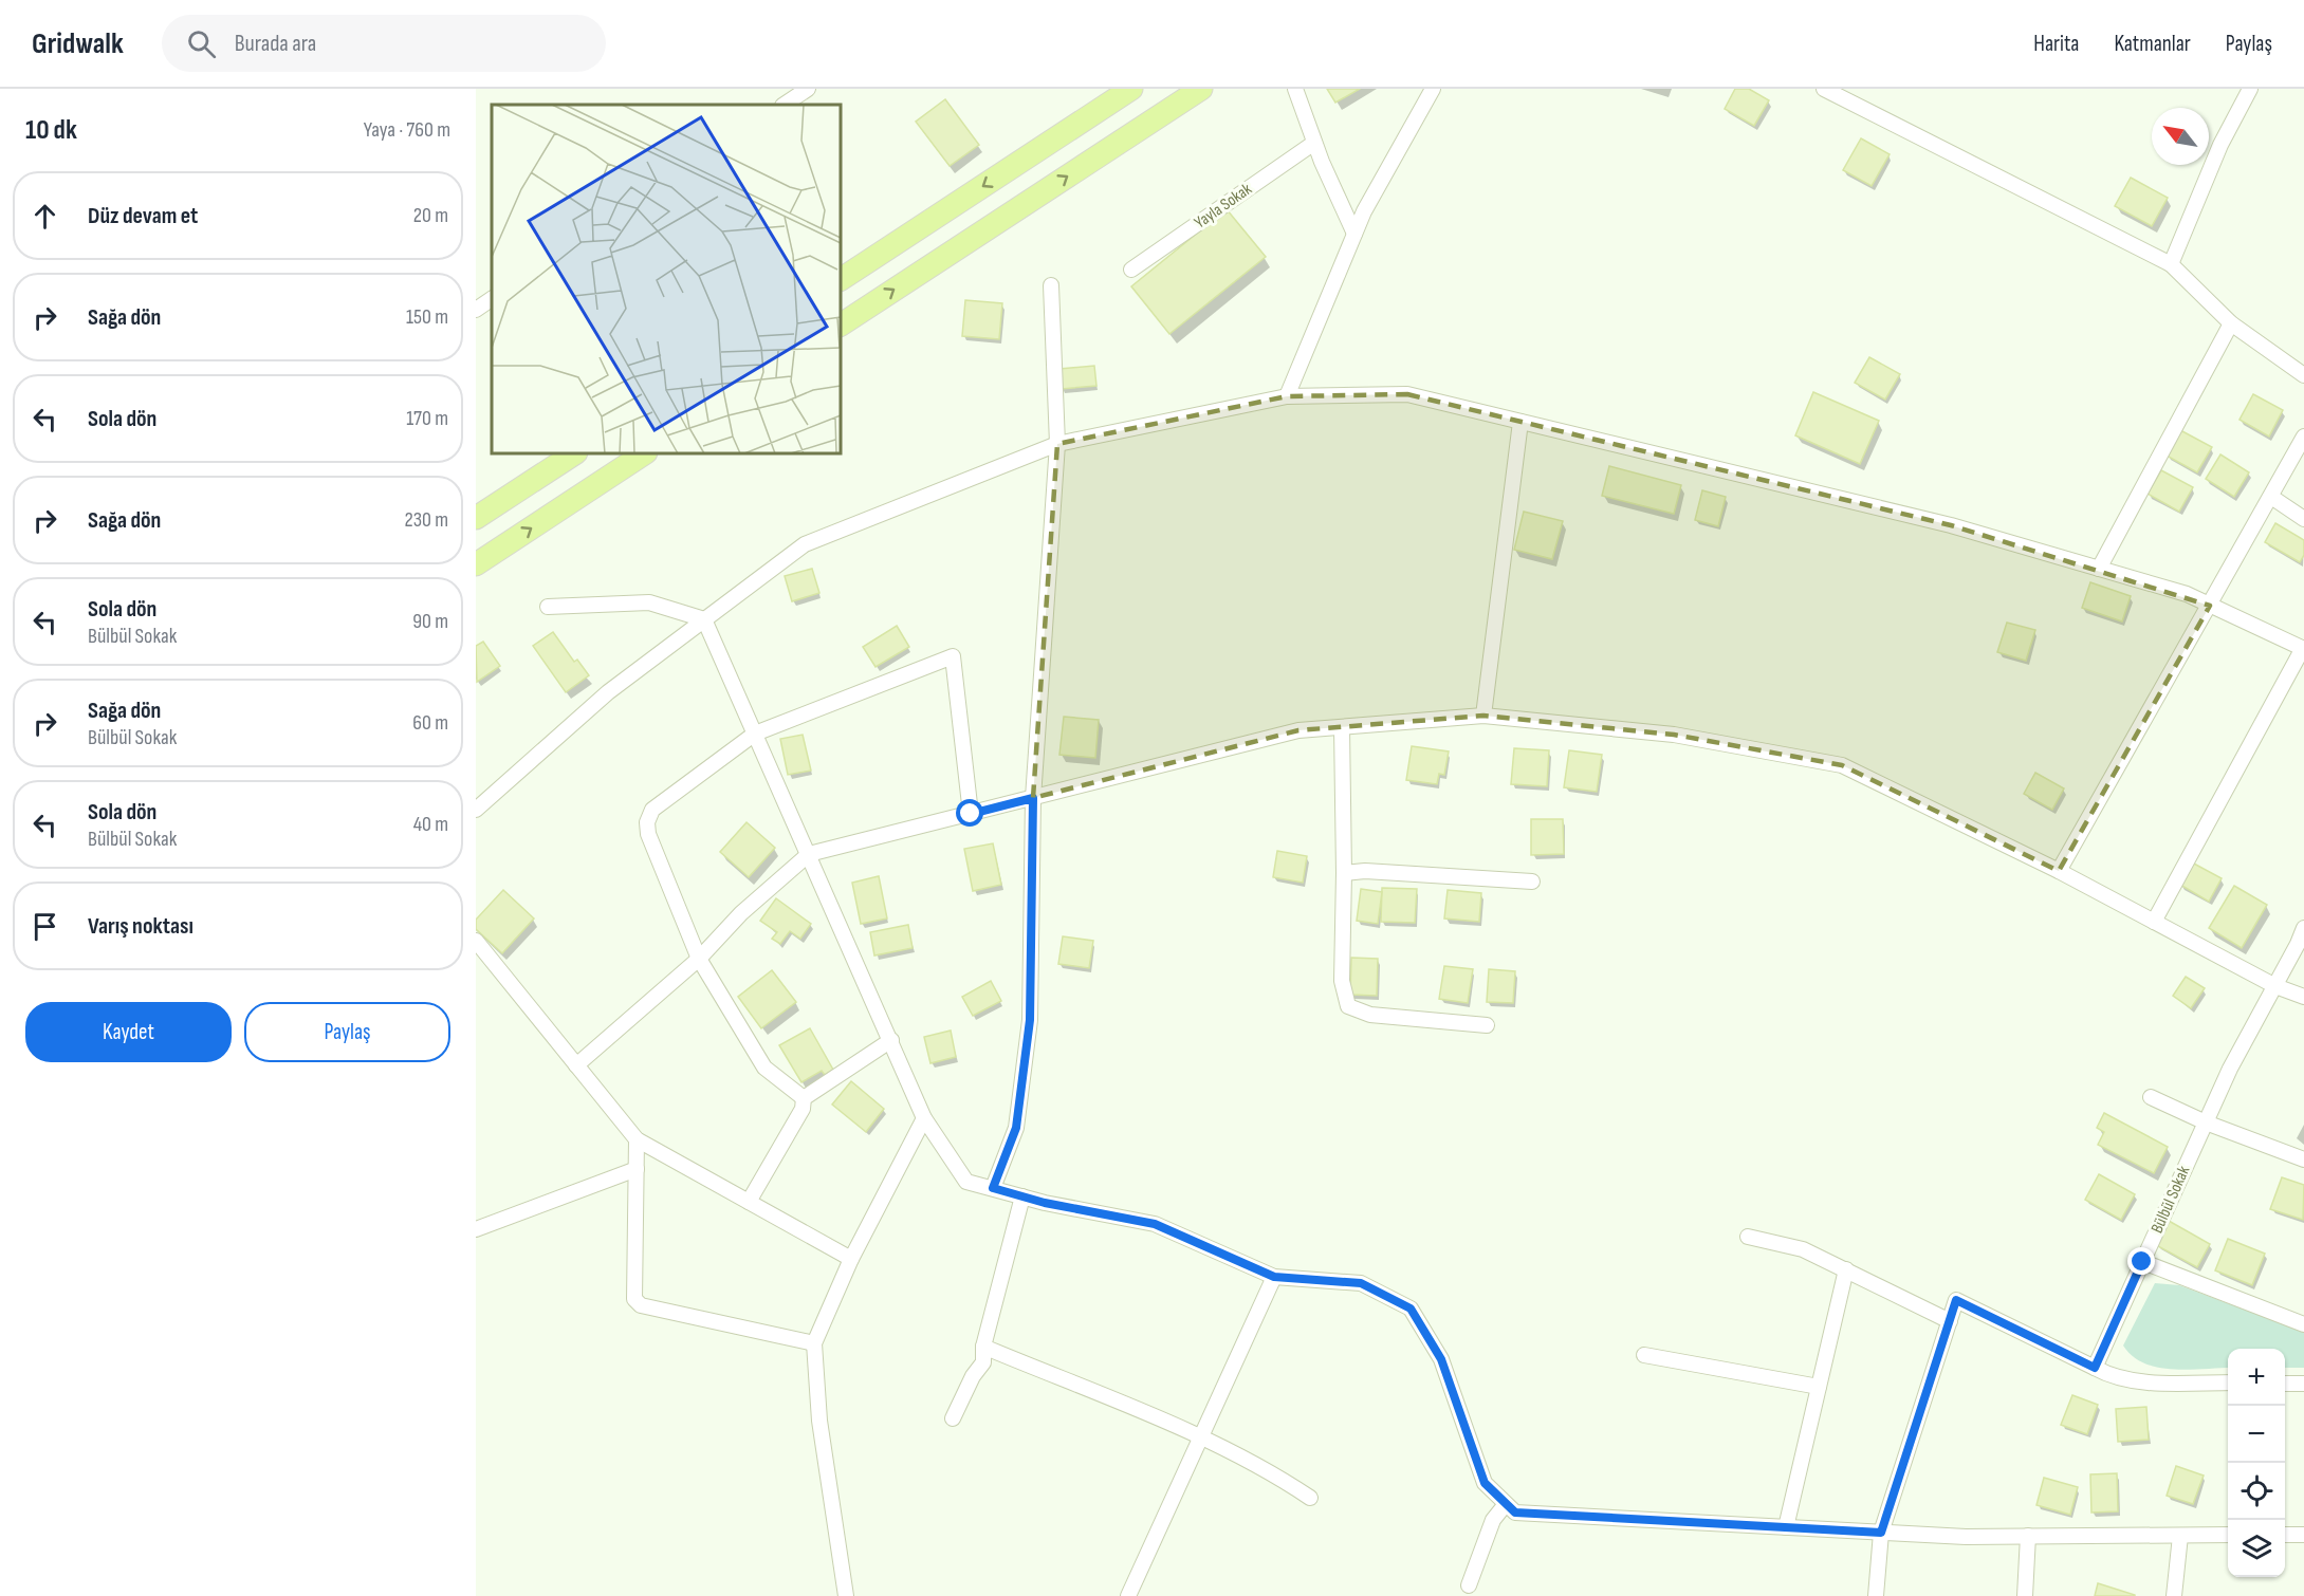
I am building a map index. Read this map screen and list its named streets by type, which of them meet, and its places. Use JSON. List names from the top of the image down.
{
  "streets": {
    "street": ["Yayla Sokak", "Bülbül Sokak"]
  },
  "north": "top left",
  "page": {
    "header": "Gridwalk",
    "search": "Burada ara",
    "nav": ["Harita", "Katmanlar", "Paylaş"],
    "heading": ["10 dk", "Yaya · 760 m"],
    "list": [
      ["Düz devam et", "20 m"],
      ["Sağa dön", "150 m"],
      ["Sola dön", "170 m"],
      ["Sağa dön", "230 m"],
      ["Sola dön", "Bülbül Sokak", "90 m"],
      ["Sağa dön", "Bülbül Sokak", "60 m"],
      ["Sola dön", "Bülbül Sokak", "40 m"],
      "Varış noktası"
    ],
    "buttons": ["Kaydet", "Paylaş"],
    "map_buttons": ["+", "−"]
  }
}
